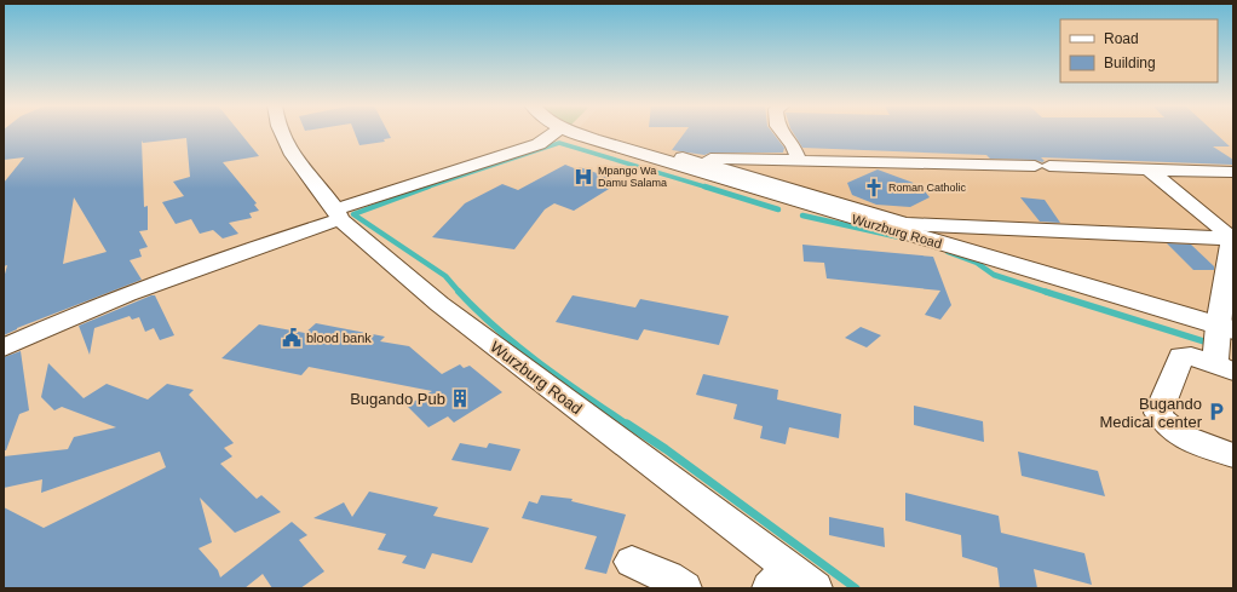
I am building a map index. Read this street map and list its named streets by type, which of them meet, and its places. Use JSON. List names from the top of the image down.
{
  "streets": {
    "main road": ["Wurzburg Road"]
  },
  "places": {
    "hospital": ["Mpango Wa Damu Salama"],
    "church": ["Roman Catholic"],
    "public building": ["blood bank"],
    "building": ["Bugando Pub"],
    "parking": ["Bugando Medical center"]
  },
  "legend": ["Road", "Building"]
}
